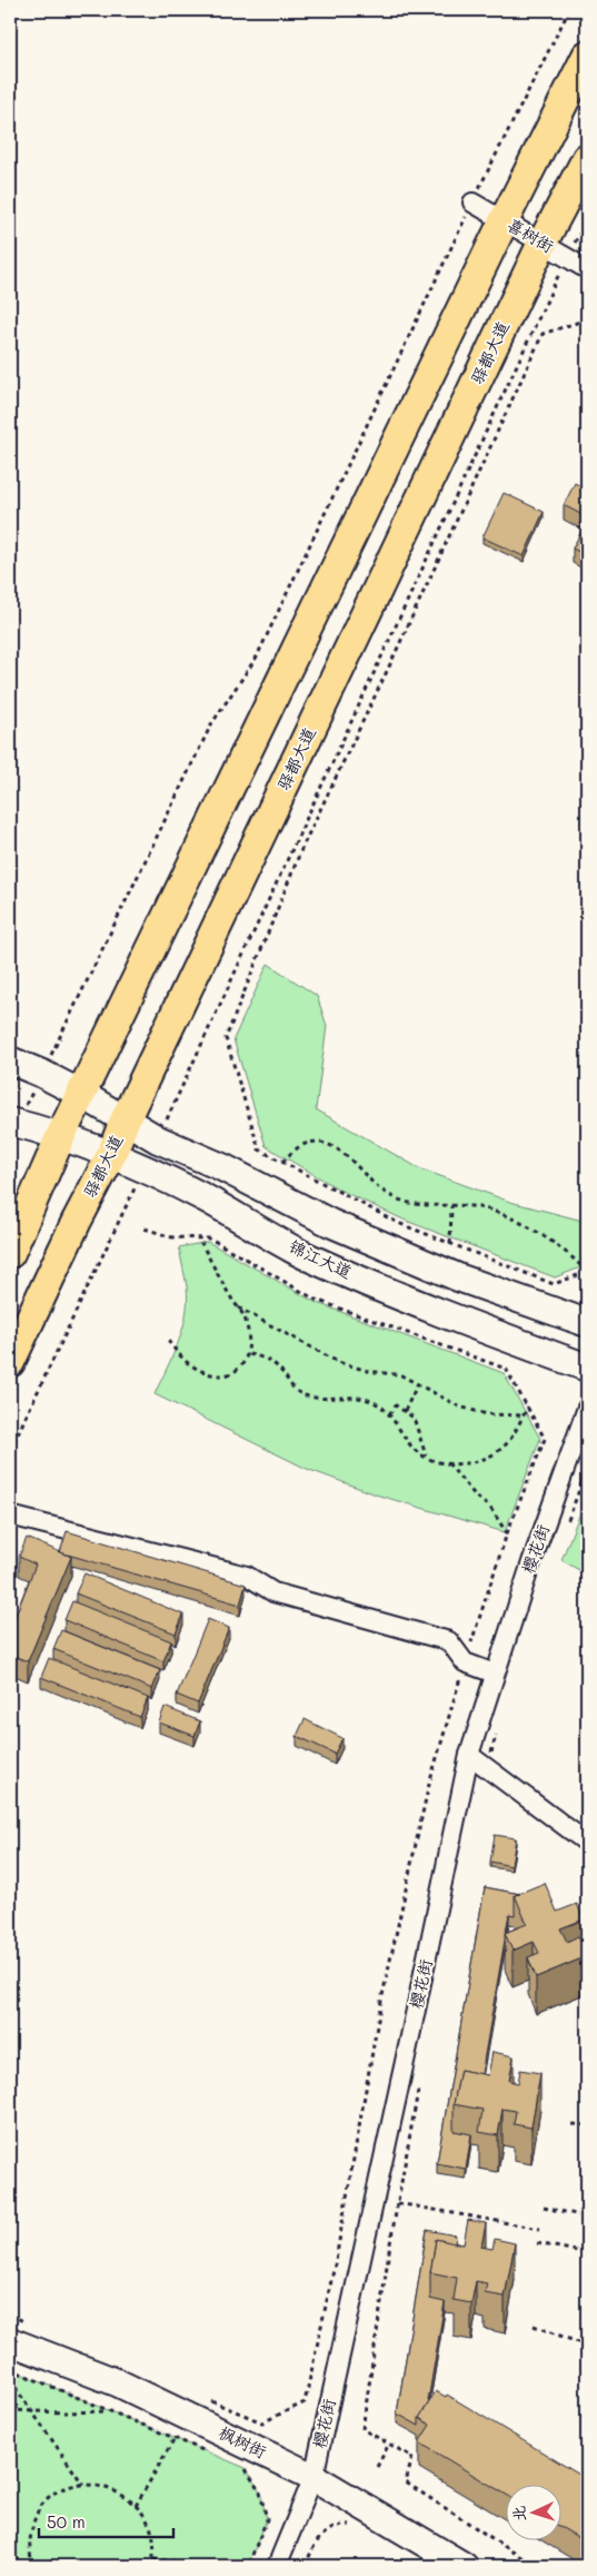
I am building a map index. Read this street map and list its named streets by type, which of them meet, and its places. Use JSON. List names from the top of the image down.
{
  "streets": {
    "main road": ["驿都大道", "锦江大道", "枫树街"],
    "street": ["喜树街", "樱花街"]
  },
  "crossings": [
    ["喜树街", "驿都大道"],
    ["驿都大道", "锦江大道"],
    ["樱花街", "枫树街"]
  ],
  "scale_bar": "50 m",
  "north": "left"
}
